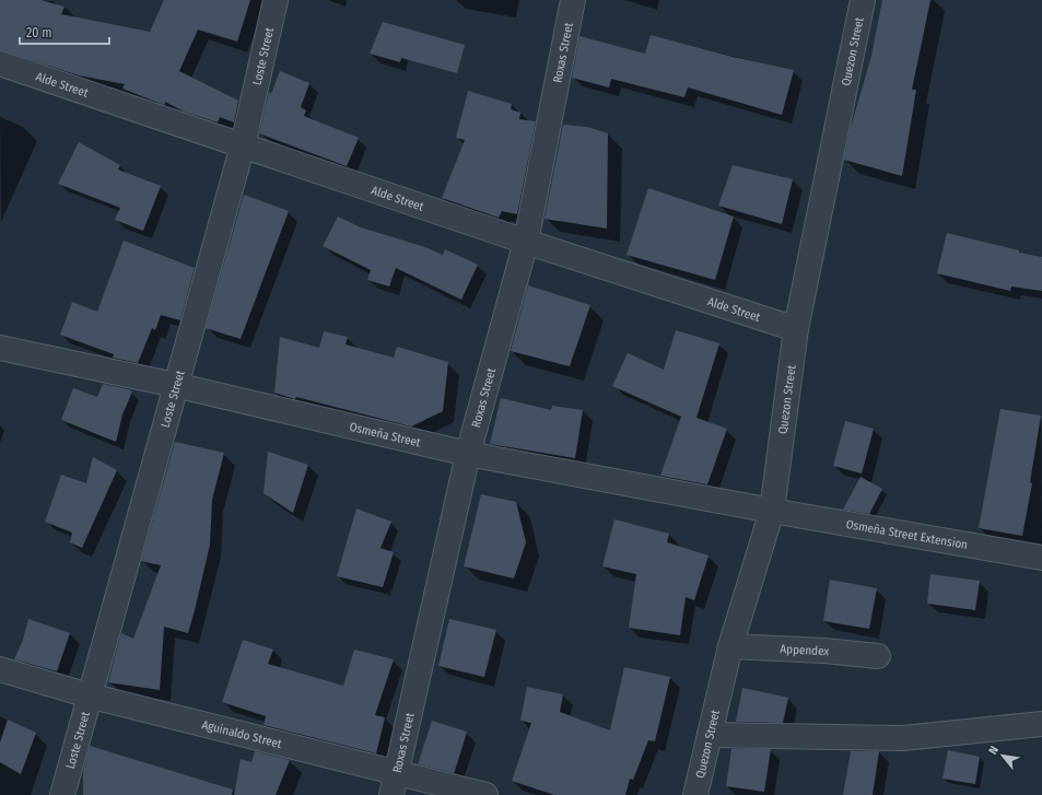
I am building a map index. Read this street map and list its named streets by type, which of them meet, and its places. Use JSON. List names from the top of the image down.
{
  "streets": {
    "street": [
      "Quezon Street",
      "Roxas Street",
      "Loste Street",
      "Alde Street",
      "Osmeña Street",
      "Osmeña Street Extension",
      "Appendex",
      "Aguinaldo Street"
    ]
  },
  "crossings": [
    ["Quezon Street", "Alde Street"],
    ["Quezon Street", "Osmeña Street"],
    ["Quezon Street", "Osmeña Street Extension"],
    ["Quezon Street", "Appendex"],
    ["Roxas Street", "Alde Street"],
    ["Roxas Street", "Osmeña Street"],
    ["Roxas Street", "Aguinaldo Street"],
    ["Loste Street", "Alde Street"],
    ["Loste Street", "Osmeña Street"],
    ["Loste Street", "Aguinaldo Street"],
    ["Osmeña Street", "Osmeña Street Extension"]
  ],
  "scale_bar": "20 m",
  "north": "top left"
}
